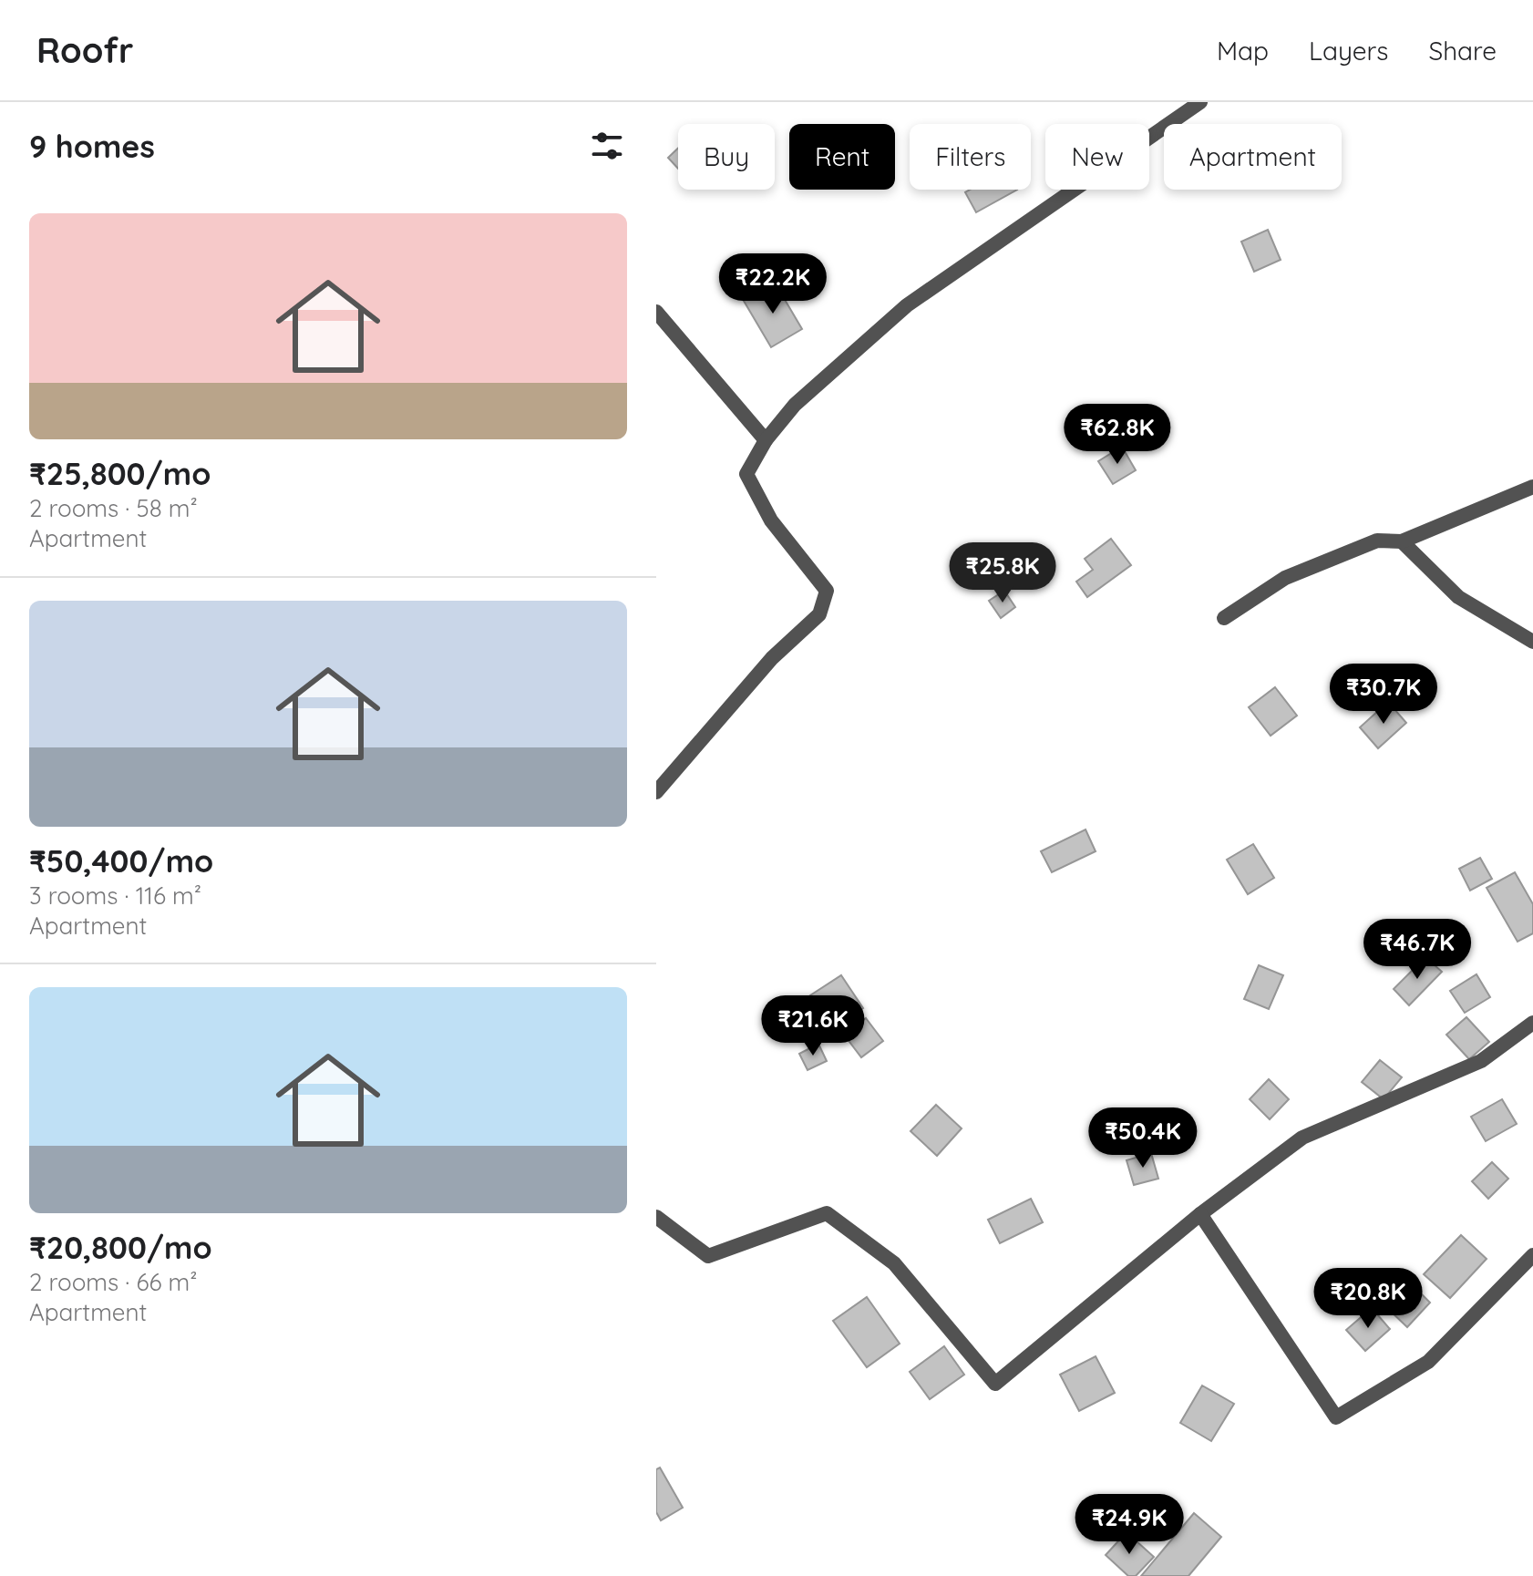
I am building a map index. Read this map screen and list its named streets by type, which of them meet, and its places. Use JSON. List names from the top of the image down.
{
  "page": {
    "header": "Roofr",
    "nav": ["Map", "Layers", "Share"],
    "heading": "9 homes",
    "chip": [
      "Buy",
      "Rent",
      "Filters",
      "New",
      "Apartment"
    ],
    "list": [
      {
        "name": "₹25,800/mo",
        "note": "2 rooms · 58 m² · Apartment"
      },
      {
        "name": "₹50,400/mo",
        "note": "3 rooms · 116 m² · Apartment"
      },
      {
        "name": "₹20,800/mo",
        "note": "2 rooms · 66 m² · Apartment"
      }
    ],
    "price": [
      "₹22.2K",
      "₹62.8K",
      "₹25.8K",
      "₹30.7K",
      "₹46.7K",
      "₹21.6K",
      "₹50.4K",
      "₹20.8K",
      "₹24.9K"
    ]
  }
}
